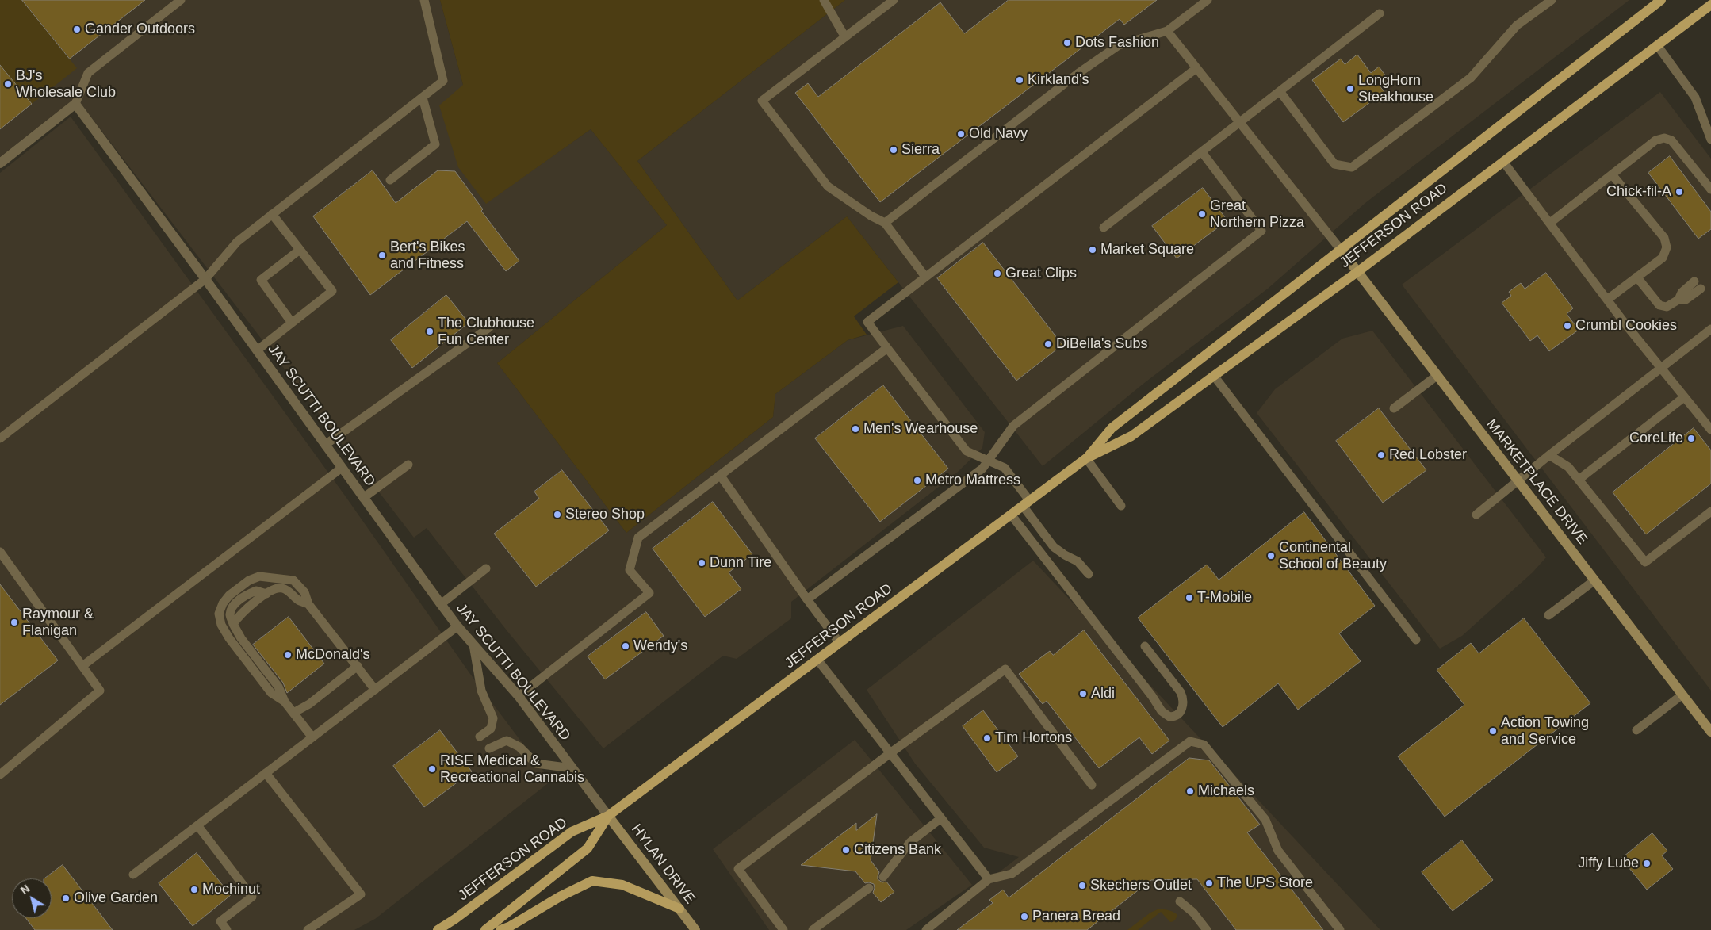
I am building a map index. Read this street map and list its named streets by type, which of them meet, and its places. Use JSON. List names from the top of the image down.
{
  "streets": {
    "main road": ["JEFFERSON ROAD"],
    "street": ["JAY SCUTTI BOULEVARD", "MARKETPLACE DRIVE", "HYLAN DRIVE"]
  },
  "crossings": [
    ["JEFFERSON ROAD", "JAY SCUTTI BOULEVARD"],
    ["JEFFERSON ROAD", "MARKETPLACE DRIVE"],
    ["JEFFERSON ROAD", "HYLAN DRIVE"],
    ["JAY SCUTTI BOULEVARD", "HYLAN DRIVE"]
  ],
  "places": [
    "Gander Outdoors",
    "Dots Fashion",
    "Kirkland's",
    "BJ's Wholesale Club",
    "LongHorn Steakhouse",
    "Old Navy",
    "Sierra",
    "Chick-fil-A",
    "Great Northern Pizza",
    "Market Square",
    "Bert's Bikes and Fitness",
    "Great Clips",
    "Crumbl Cookies",
    "The Clubhouse Fun Center",
    "DiBella's Subs",
    "Men's Wearhouse",
    "CoreLife",
    "Red Lobster",
    "Metro Mattress",
    "Stereo Shop",
    "Continental School of Beauty",
    "Dunn Tire",
    "T-Mobile",
    "Raymour & Flanigan",
    "Wendy's",
    "McDonald's",
    "Aldi",
    "Action Towing and Service",
    "Tim Hortons",
    "RISE Medical & Recreational Cannabis",
    "Michaels",
    "Citizens Bank",
    "Jiffy Lube",
    "The UPS Store",
    "Skechers Outlet",
    "Mochinut",
    "Olive Garden",
    "Panera Bread"
  ],
  "north": "top left"
}
